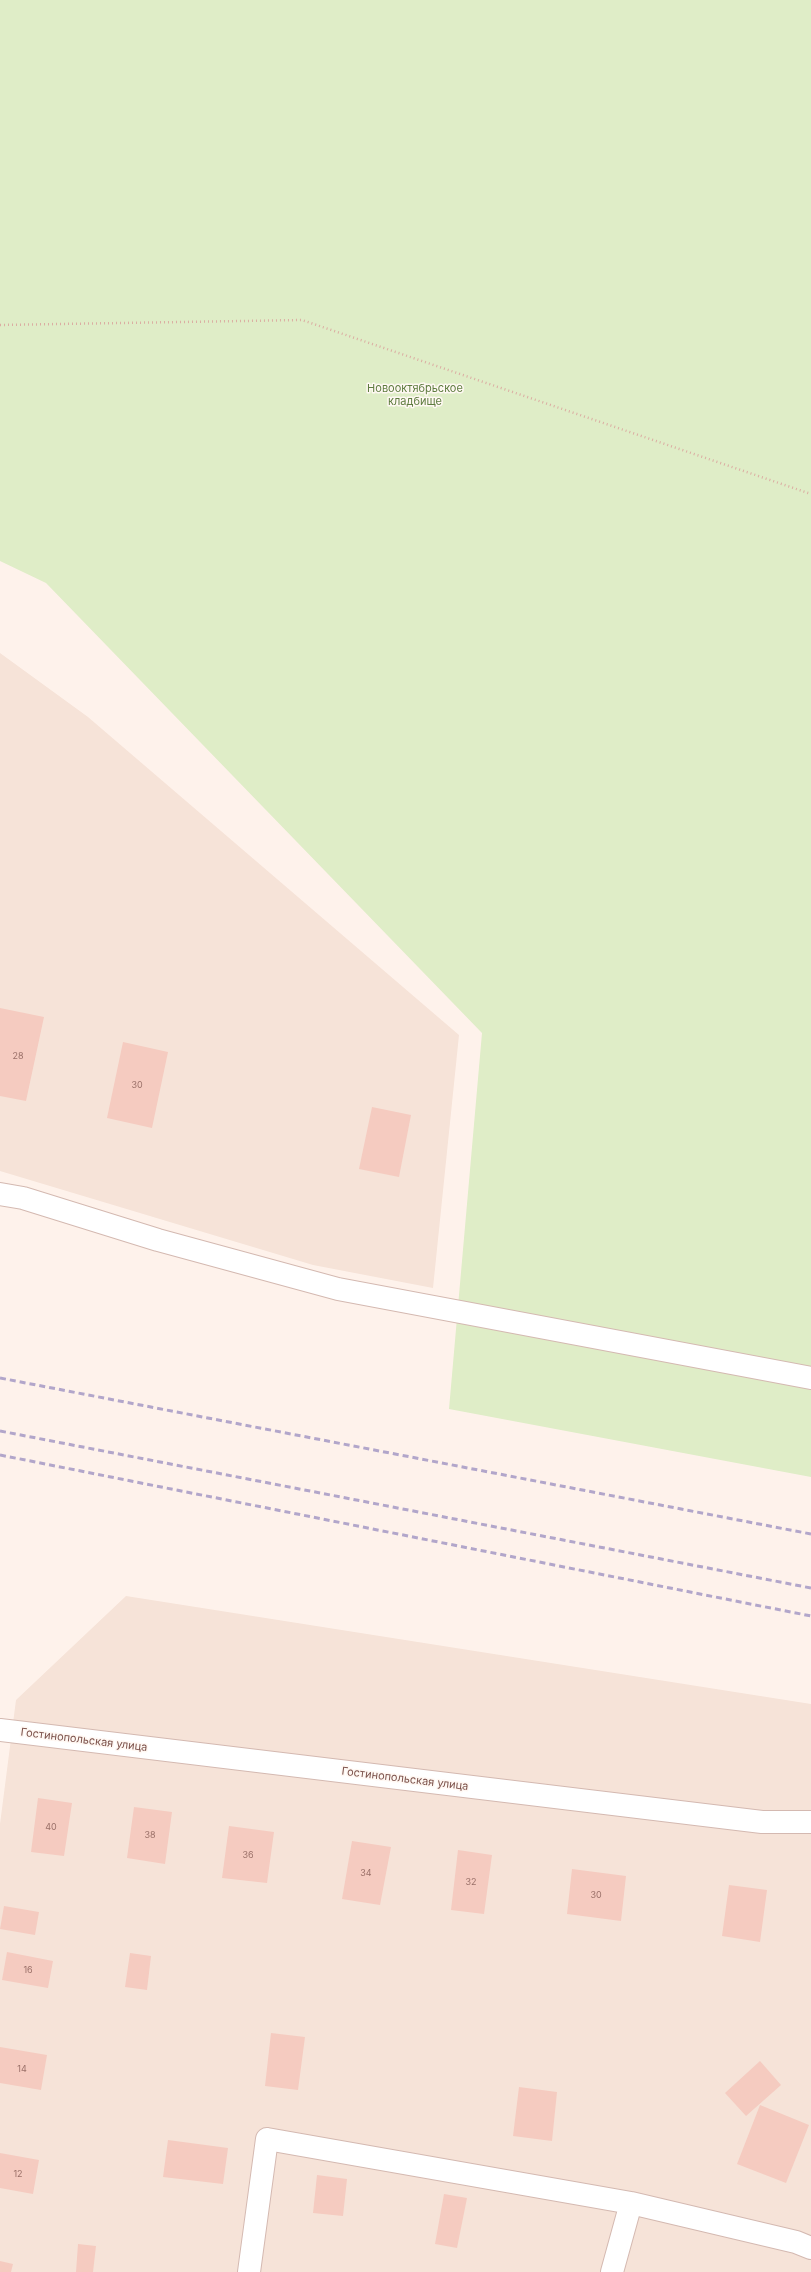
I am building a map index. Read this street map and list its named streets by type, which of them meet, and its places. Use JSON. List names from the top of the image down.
{
  "streets": {
    "street": ["Гостинопольская улица"]
  },
  "parks": ["Новооктябрьское кладбище"],
  "house_numbers": [
    "28",
    "30",
    "40",
    "38",
    "36",
    "34",
    "32",
    "30",
    "16",
    "14",
    "12"
  ]
}
